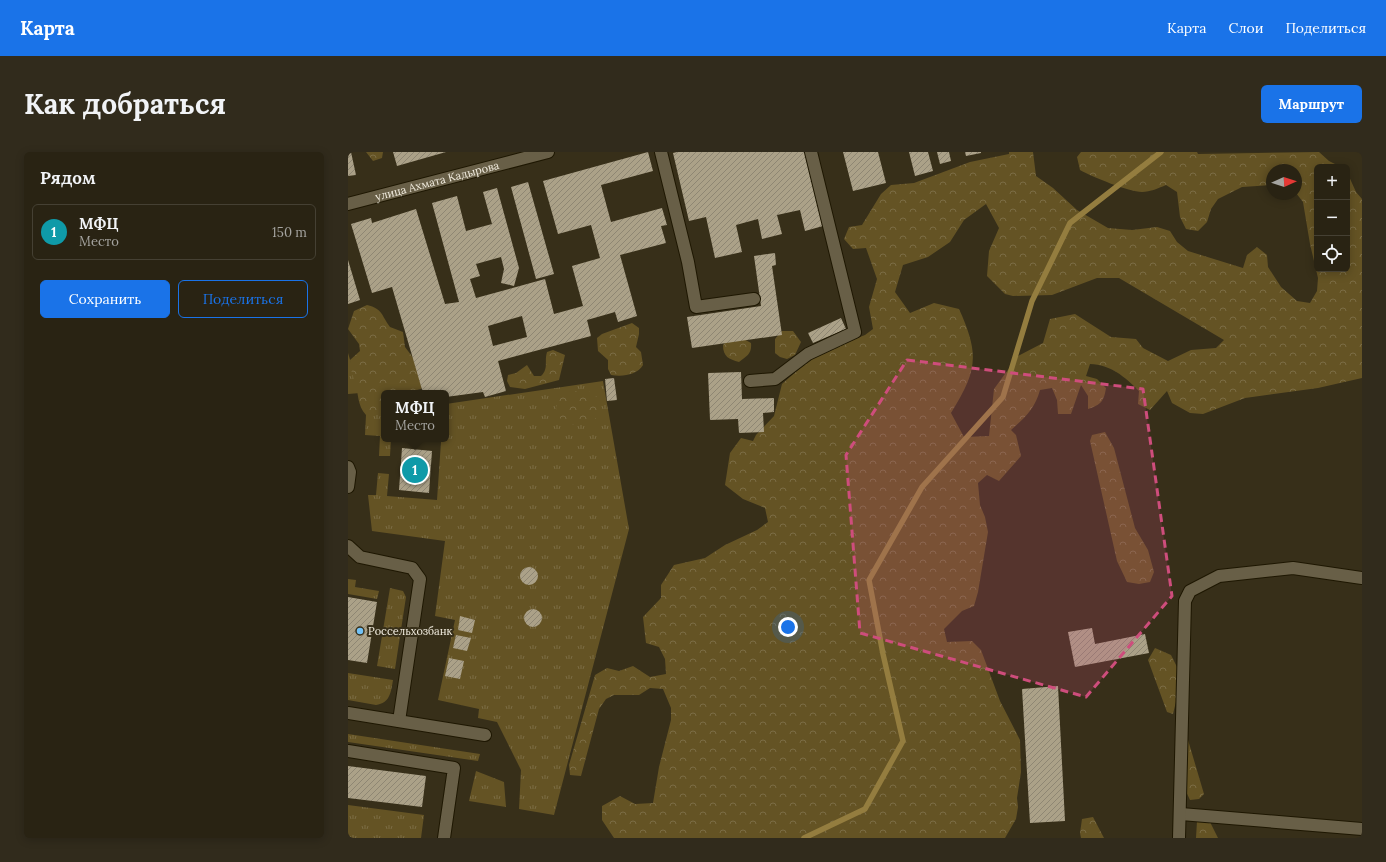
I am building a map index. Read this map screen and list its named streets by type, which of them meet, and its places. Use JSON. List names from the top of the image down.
{
  "streets": {
    "street": ["улица Ахмата Кадырова"]
  },
  "places": ["Россельхозбанк"],
  "north": "right",
  "page": {
    "header": "Карта",
    "nav": ["Карта", "Слои", "Поделиться"],
    "buttons": [
      "Маршрут",
      ["Сохранить", "Поделиться"]
    ],
    "title": "Как добраться",
    "heading": "Рядом",
    "map_buttons": ["+", "−"],
    "list": [
      {
        "mark": "1",
        "name": "МФЦ",
        "note": "Место",
        "value": "150 m"
      }
    ],
    "popup": ["МФЦ", "Место"],
    "pins": "1"
  }
}
